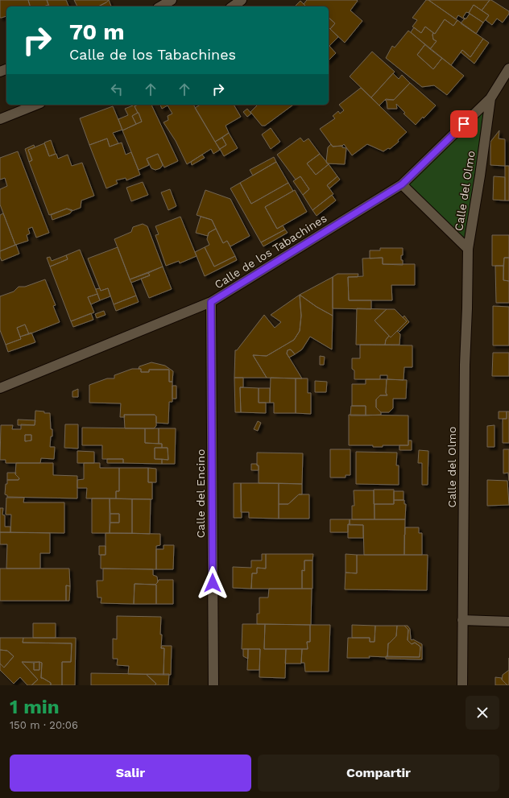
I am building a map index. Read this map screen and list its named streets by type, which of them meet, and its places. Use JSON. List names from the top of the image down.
{
  "streets": {
    "street": ["Calle del Olmo", "Calle de los Tabachines", "Calle del Encino"]
  },
  "crossings": [
    ["Calle del Olmo", "Calle de los Tabachines"],
    ["Calle de los Tabachines", "Calle del Encino"]
  ],
  "page": {
    "turn": ["70 m", "Calle de los Tabachines"],
    "heading": ["1 min", "150 m · 20:06"],
    "buttons": ["Salir", "Compartir"]
  }
}
